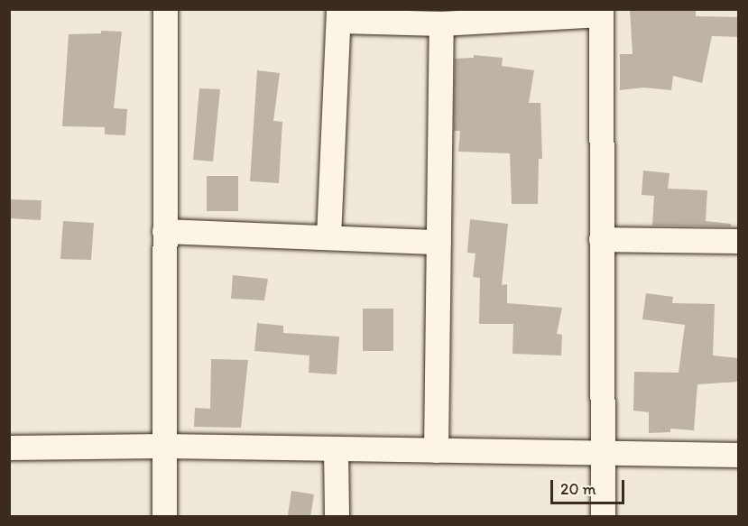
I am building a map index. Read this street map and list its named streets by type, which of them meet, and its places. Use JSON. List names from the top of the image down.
{
  "scale_bar": "20 m"
}
